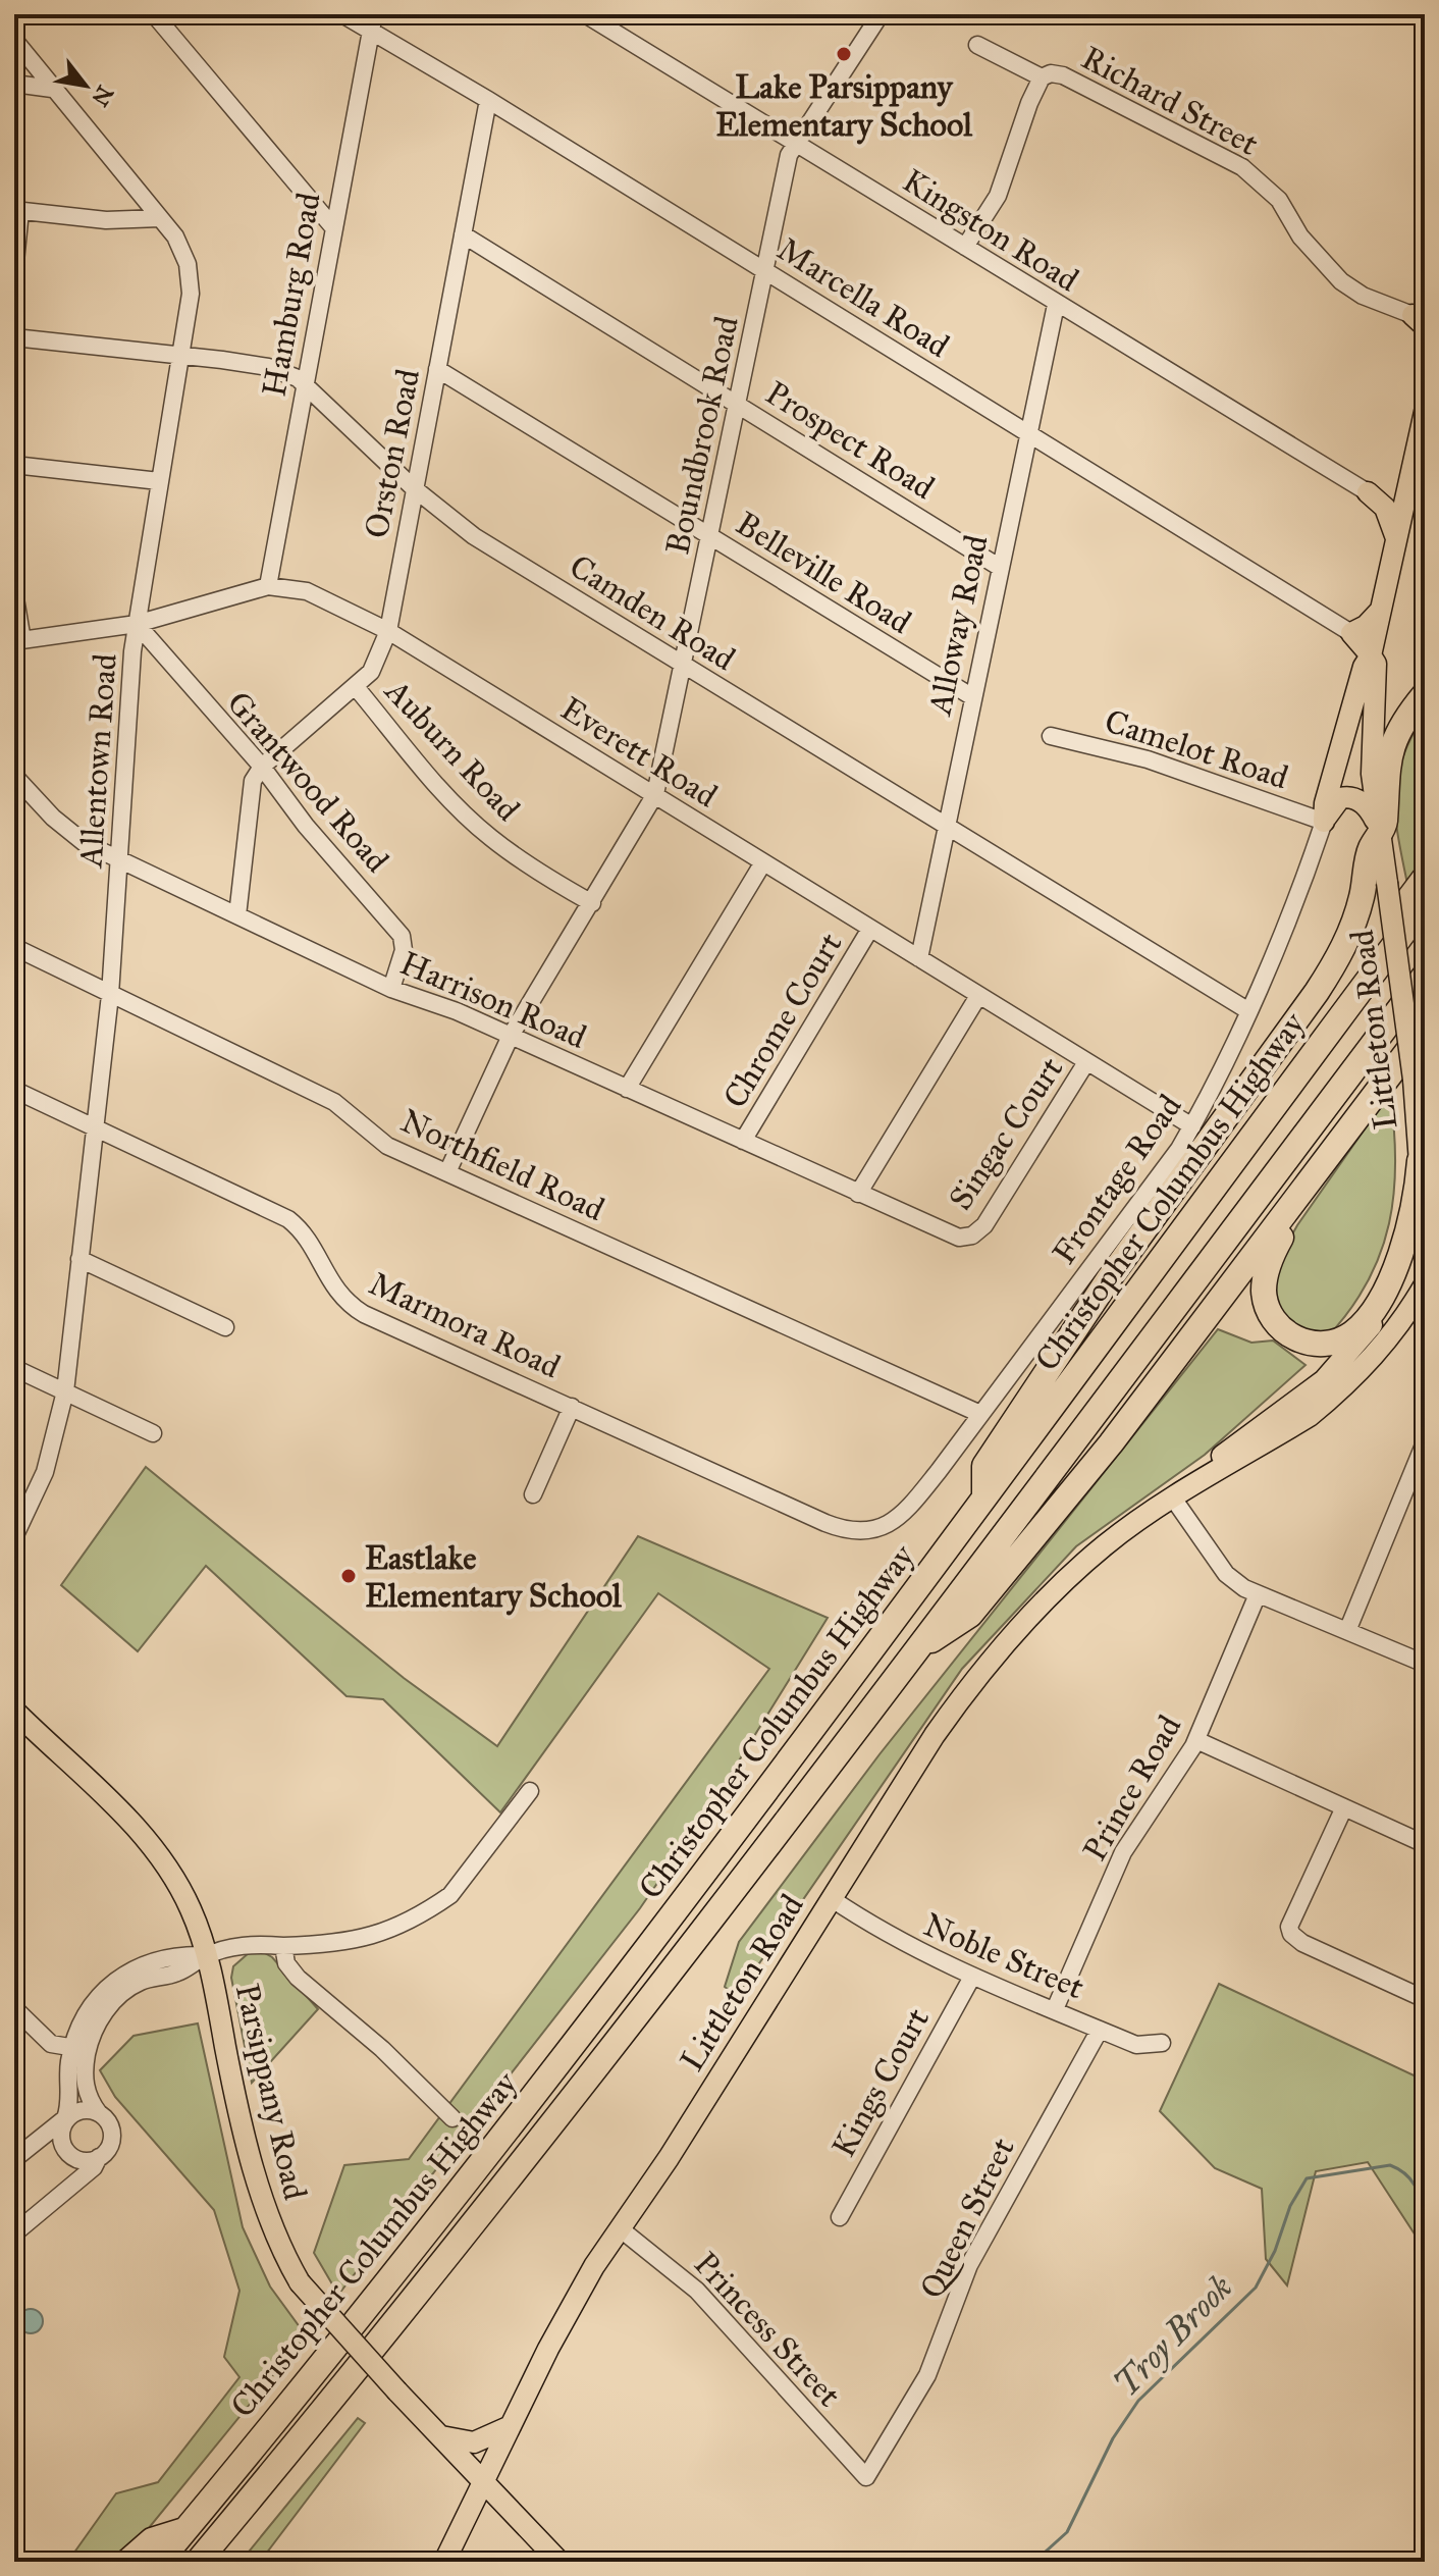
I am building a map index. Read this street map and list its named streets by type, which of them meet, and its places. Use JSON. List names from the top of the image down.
{
  "streets": {
    "highway": ["Christopher Columbus Highway"],
    "main road": ["Littleton Road", "Parsippany Road"],
    "street": [
      "Richard Street",
      "Kingston Road",
      "Hamburg Road",
      "Marcella Road",
      "Boundbrook Road",
      "Prospect Road",
      "Orston Road",
      "Belleville Road",
      "Camden Road",
      "Alloway Road",
      "Camelot Road",
      "Auburn Road",
      "Everett Road",
      "Allentown Road",
      "Grantwood Road",
      "Harrison Road",
      "Chrome Court",
      "Singac Court",
      "Northfield Road",
      "Frontage Road",
      "Marmora Road",
      "Prince Road",
      "Noble Street",
      "Kings Court",
      "Queen Street",
      "Princess Street"
    ]
  },
  "crossings": [
    ["Kingston Road", "Boundbrook Road"],
    ["Kingston Road", "Alloway Road"],
    ["Hamburg Road", "Marcella Road"],
    ["Hamburg Road", "Camden Road"],
    ["Hamburg Road", "Everett Road"],
    ["Marcella Road", "Boundbrook Road"],
    ["Marcella Road", "Orston Road"],
    ["Marcella Road", "Alloway Road"],
    ["Boundbrook Road", "Prospect Road"],
    ["Boundbrook Road", "Belleville Road"],
    ["Boundbrook Road", "Camden Road"],
    ["Boundbrook Road", "Auburn Road"],
    ["Boundbrook Road", "Everett Road"],
    ["Boundbrook Road", "Harrison Road"],
    ["Boundbrook Road", "Northfield Road"],
    ["Prospect Road", "Orston Road"],
    ["Prospect Road", "Alloway Road"],
    ["Orston Road", "Belleville Road"],
    ["Orston Road", "Camden Road"],
    ["Orston Road", "Auburn Road"],
    ["Orston Road", "Everett Road"],
    ["Orston Road", "Grantwood Road"],
    ["Belleville Road", "Alloway Road"],
    ["Camden Road", "Alloway Road"],
    ["Camden Road", "Allentown Road"],
    ["Camden Road", "Frontage Road"],
    ["Alloway Road", "Everett Road"],
    ["Camelot Road", "Frontage Road"],
    ["Everett Road", "Allentown Road"],
    ["Everett Road", "Grantwood Road"],
    ["Everett Road", "Chrome Court"],
    ["Everett Road", "Singac Court"],
    ["Everett Road", "Frontage Road"],
    ["Allentown Road", "Grantwood Road"],
    ["Allentown Road", "Harrison Road"],
    ["Allentown Road", "Northfield Road"],
    ["Allentown Road", "Marmora Road"],
    ["Grantwood Road", "Harrison Road"],
    ["Harrison Road", "Chrome Court"],
    ["Harrison Road", "Singac Court"],
    ["Littleton Road", "Noble Street"],
    ["Littleton Road", "Parsippany Road"],
    ["Littleton Road", "Princess Street"],
    ["Northfield Road", "Frontage Road"],
    ["Frontage Road", "Marmora Road"],
    ["Prince Road", "Noble Street"],
    ["Noble Street", "Kings Court"],
    ["Noble Street", "Queen Street"],
    ["Queen Street", "Princess Street"]
  ],
  "water": ["Troy Brook"],
  "places": ["Lake Parsippany Elementary School", "Eastlake Elementary School"],
  "north": "bottom right"
}
